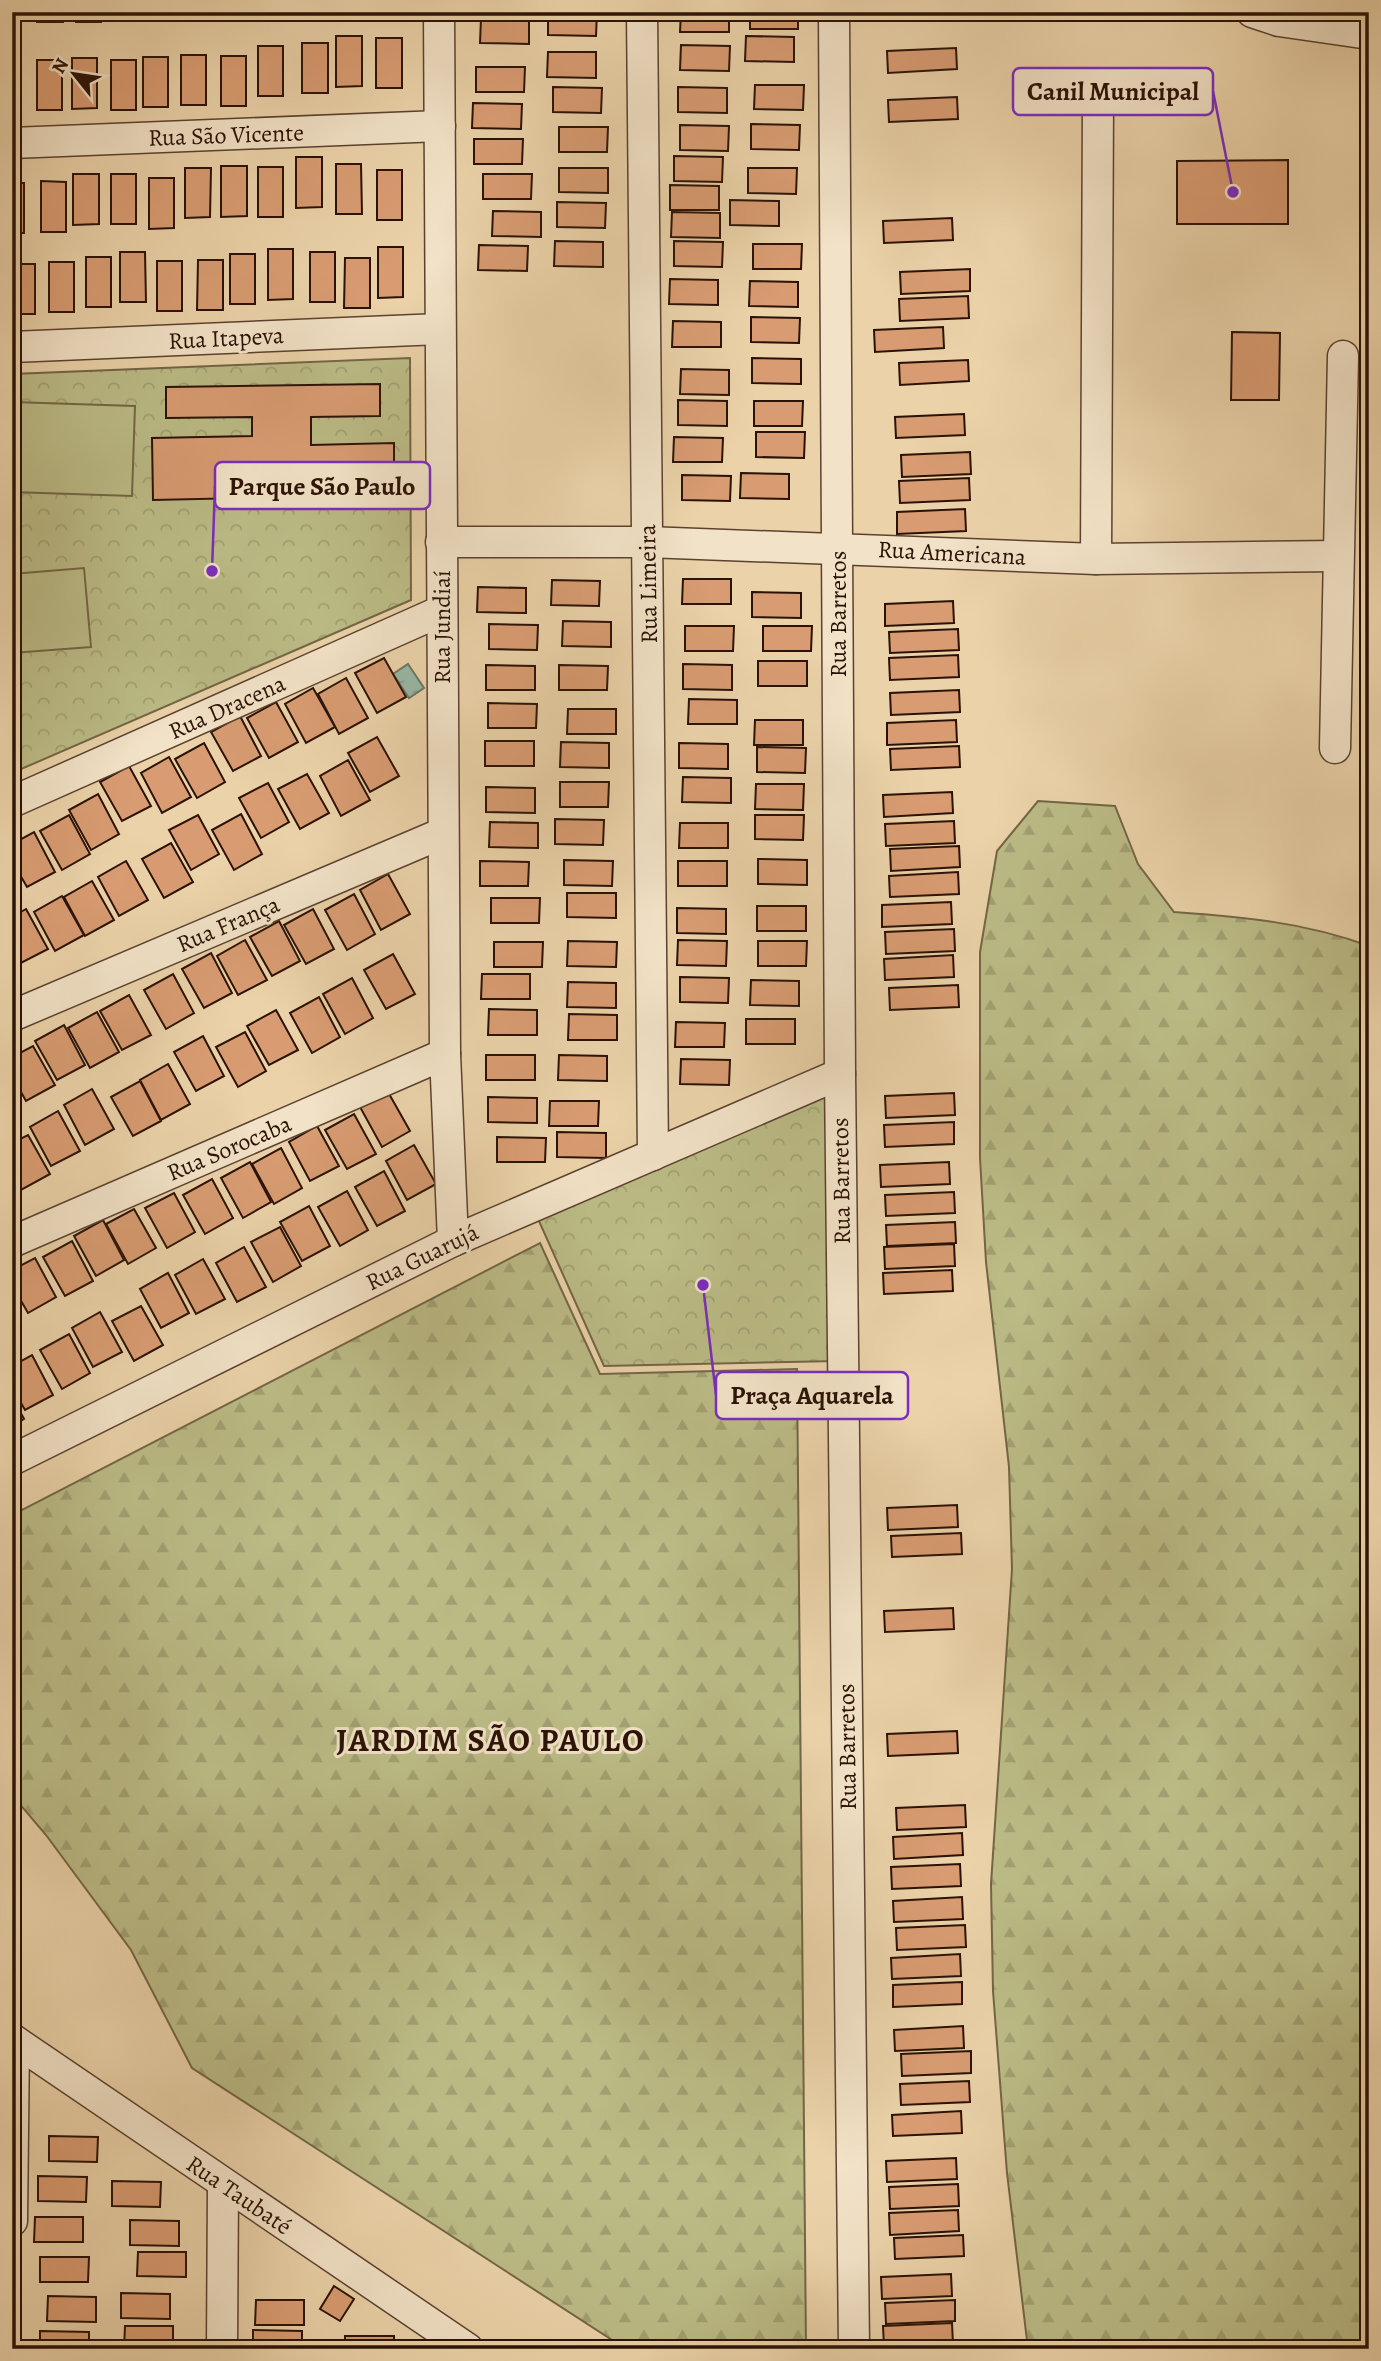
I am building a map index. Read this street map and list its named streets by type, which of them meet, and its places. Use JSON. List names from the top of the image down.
{
  "streets": {
    "street": [
      "Rua São Vicente",
      "Rua Itapeva",
      "Rua Americana",
      "Rua Limeira",
      "Rua Barretos",
      "Rua Jundiaí",
      "Rua Dracena",
      "Rua França",
      "Rua Sorocaba",
      "Rua Guarujá",
      "Rua Taubaté"
    ]
  },
  "crossings": [
    ["Rua São Vicente", "Rua Jundiaí"],
    ["Rua Itapeva", "Rua Jundiaí"],
    ["Rua Americana", "Rua Limeira"],
    ["Rua Americana", "Rua Barretos"],
    ["Rua Americana", "Rua Jundiaí"],
    ["Rua Limeira", "Rua Guarujá"],
    ["Rua Barretos", "Rua Guarujá"],
    ["Rua Jundiaí", "Rua Dracena"],
    ["Rua Jundiaí", "Rua França"],
    ["Rua Jundiaí", "Rua Sorocaba"],
    ["Rua Jundiaí", "Rua Guarujá"]
  ],
  "districts": ["JARDIM SÃO PAULO"],
  "places": ["Canil Municipal", "Parque São Paulo", "Praça Aquarela"],
  "north": "top left"
}
